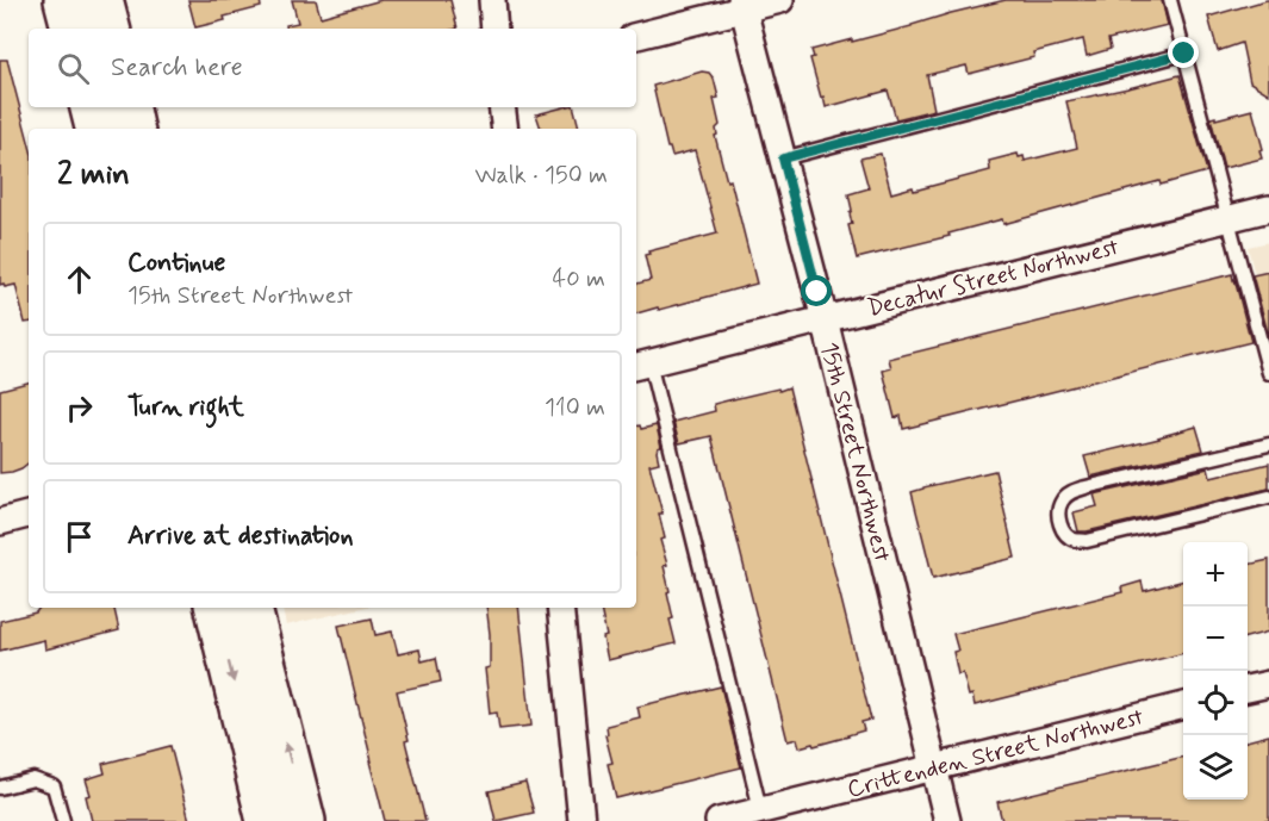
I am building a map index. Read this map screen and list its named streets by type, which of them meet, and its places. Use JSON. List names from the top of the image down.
{
  "streets": {
    "street": ["Decatur Street Northwest", "15th Street Northwest", "Crittenden Street Northwest"]
  },
  "crossings": [
    ["Decatur Street Northwest", "15th Street Northwest"],
    ["15th Street Northwest", "Crittenden Street Northwest"]
  ],
  "page": {
    "search": "Search here",
    "heading": ["2 min", "Walk · 150 m"],
    "list": [
      ["Continue", "15th Street Northwest", "40 m"],
      ["Turn right", "110 m"],
      "Arrive at destination"
    ],
    "map_buttons": ["+", "−"]
  }
}
